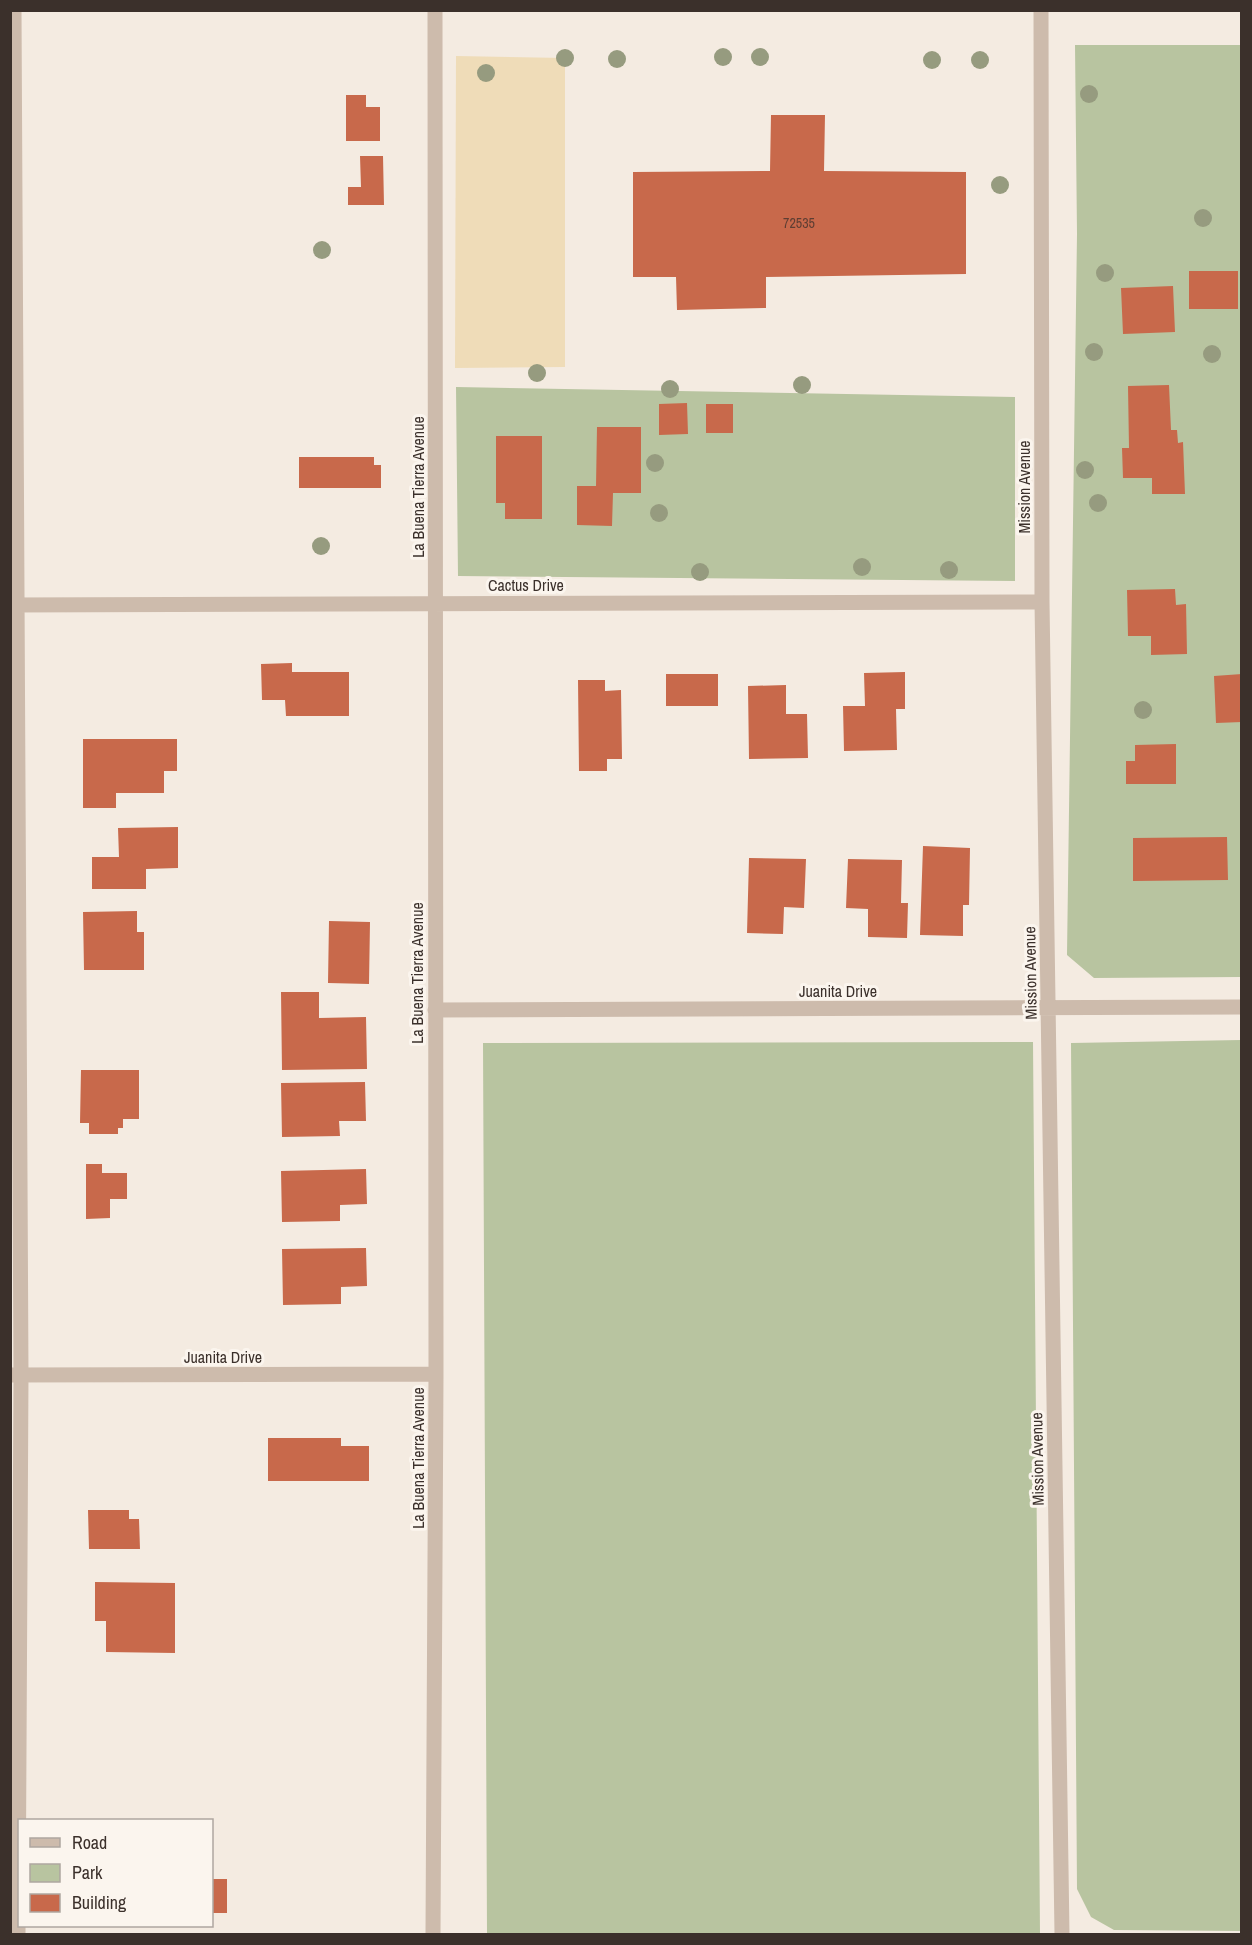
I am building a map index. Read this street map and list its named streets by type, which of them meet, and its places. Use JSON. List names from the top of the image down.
{
  "streets": {
    "street": [
      "La Buena Tierra Avenue",
      "Mission Avenue",
      "Cactus Drive",
      "Juanita Drive"
    ]
  },
  "crossings": [
    ["La Buena Tierra Avenue", "Cactus Drive"],
    ["La Buena Tierra Avenue", "Juanita Drive"],
    ["Mission Avenue", "Cactus Drive"],
    ["Mission Avenue", "Juanita Drive"]
  ],
  "house_numbers": ["72535"],
  "legend": ["Road", "Park", "Building"]
}
